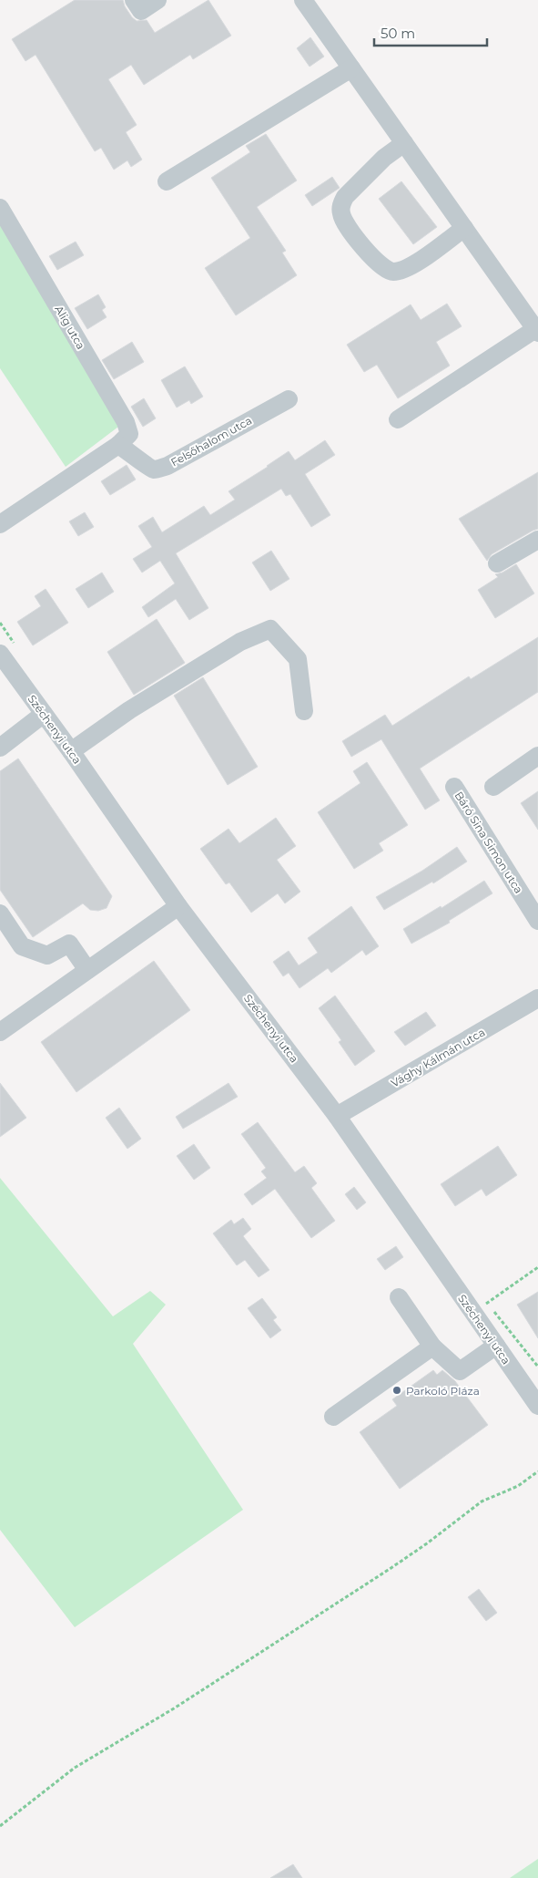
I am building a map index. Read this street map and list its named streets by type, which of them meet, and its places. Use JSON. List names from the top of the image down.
{
  "streets": {
    "street": [
      "Alig utca",
      "Felsőhalom utca",
      "Széchenyi utca",
      "Báró Sina Simon utca",
      "Vághy Kálmán utca"
    ]
  },
  "crossings": [
    ["Alig utca", "Felsőhalom utca"],
    ["Széchenyi utca", "Vághy Kálmán utca"]
  ],
  "places": ["Parkoló Pláza"],
  "scale_bar": "50 m"
}
